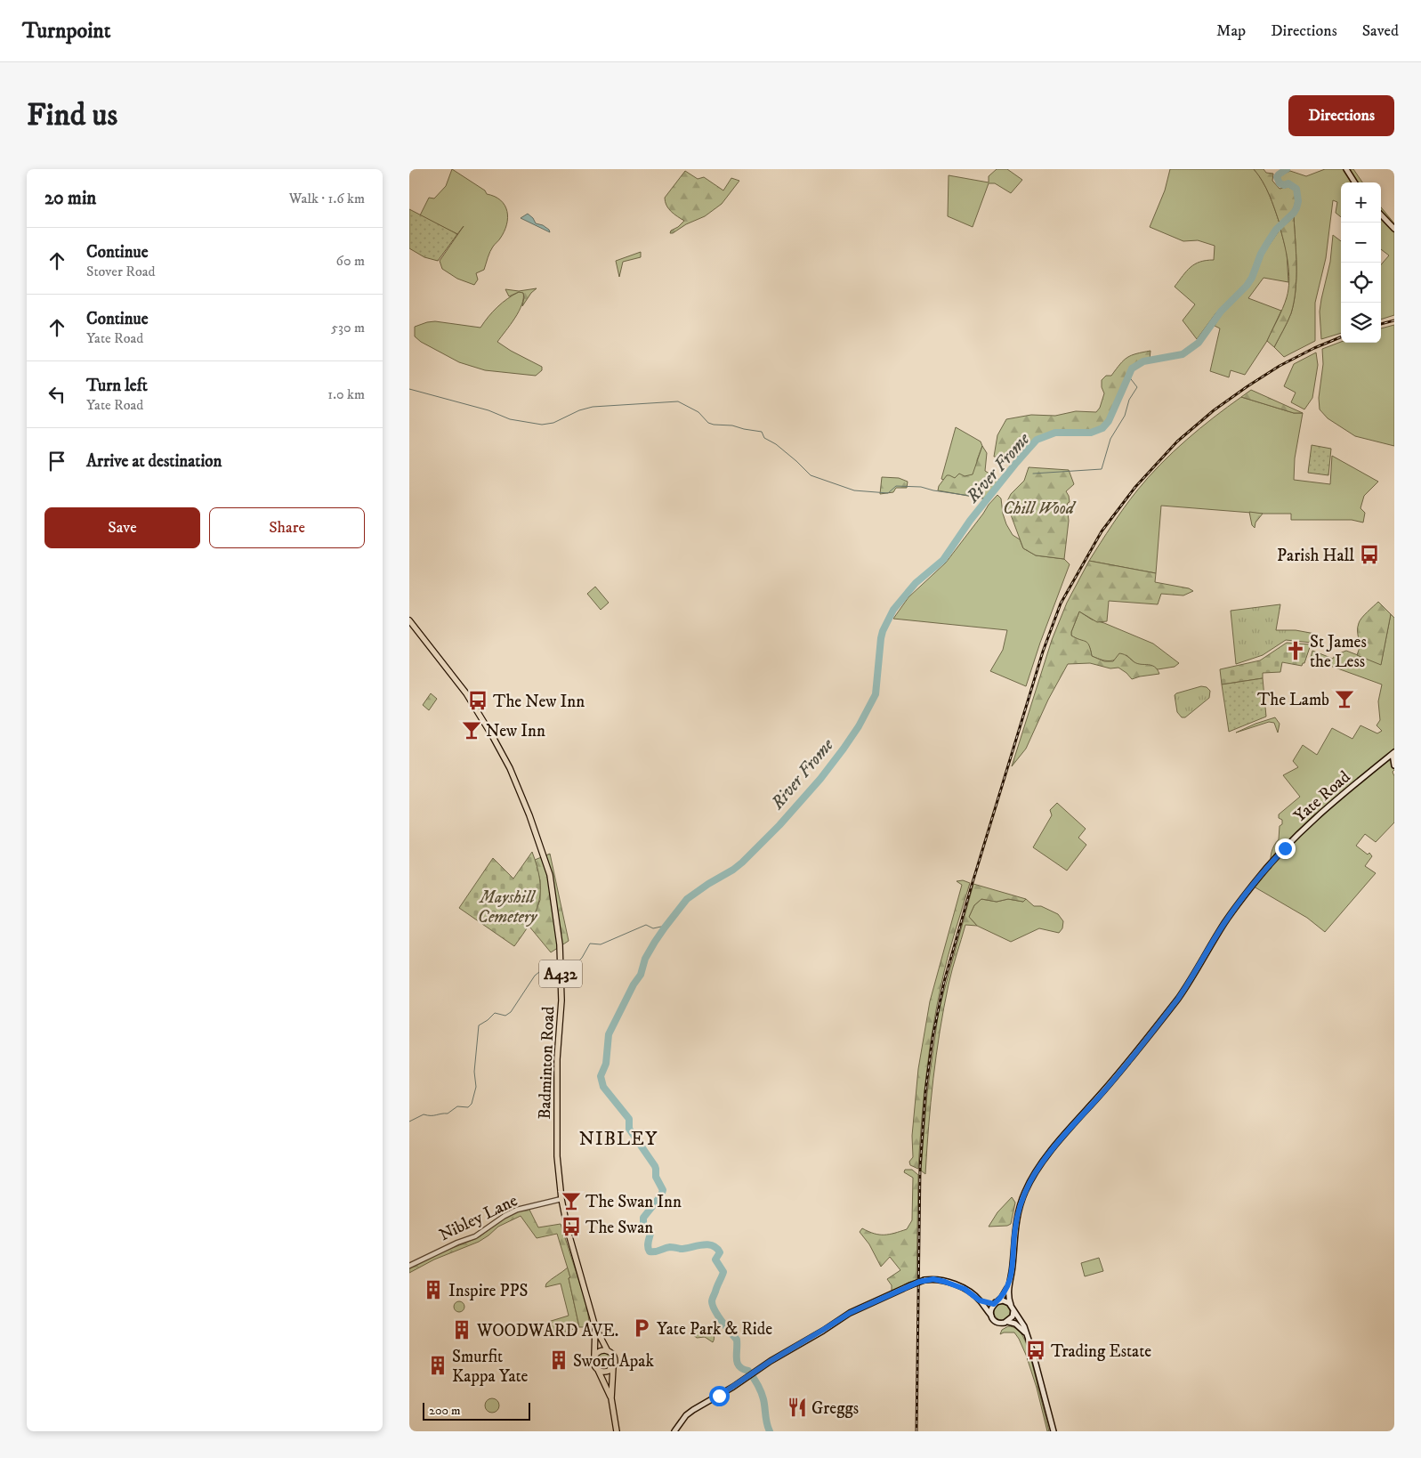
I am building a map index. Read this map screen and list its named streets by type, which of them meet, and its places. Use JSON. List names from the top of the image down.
{
  "streets": {
    "main road": ["Yate Road", "A432", "Badminton Road"],
    "street": ["Nibley Lane"]
  },
  "crossings": [
    ["Badminton Road", "Nibley Lane"]
  ],
  "districts": ["NIBLEY"],
  "water": ["River Frome"],
  "parks": ["Chill Wood", "Mayshill Cemetery"],
  "places": {
    "bus stop": [
      "Parish Hall",
      "The New Inn",
      "The Swan",
      "Trading Estate"
    ],
    "church": ["St James the Less"],
    "bar": ["The Lamb", "New Inn", "The Swan Inn"],
    "building": [
      "Inspire PPS",
      "WOODWARD AVE.",
      "Sword Apak",
      "Smurfit Kappa Yate"
    ],
    "parking": ["Yate Park & Ride"],
    "restaurant": ["Greggs"]
  },
  "scale_bar": "200 m",
  "page": {
    "header": "Turnpoint",
    "nav": ["Map", "Directions", "Saved"],
    "buttons": [
      "Directions",
      ["Save", "Share"]
    ],
    "title": "Find us",
    "heading": ["20 min", "Walk · 1.6 km"],
    "map_buttons": ["+", "−"],
    "list": [
      ["Continue", "Stover Road", "60 m"],
      ["Continue", "Yate Road", "530 m"],
      ["Turn left", "Yate Road", "1.0 km"],
      "Arrive at destination"
    ],
    "scale": "200 m"
  }
}
